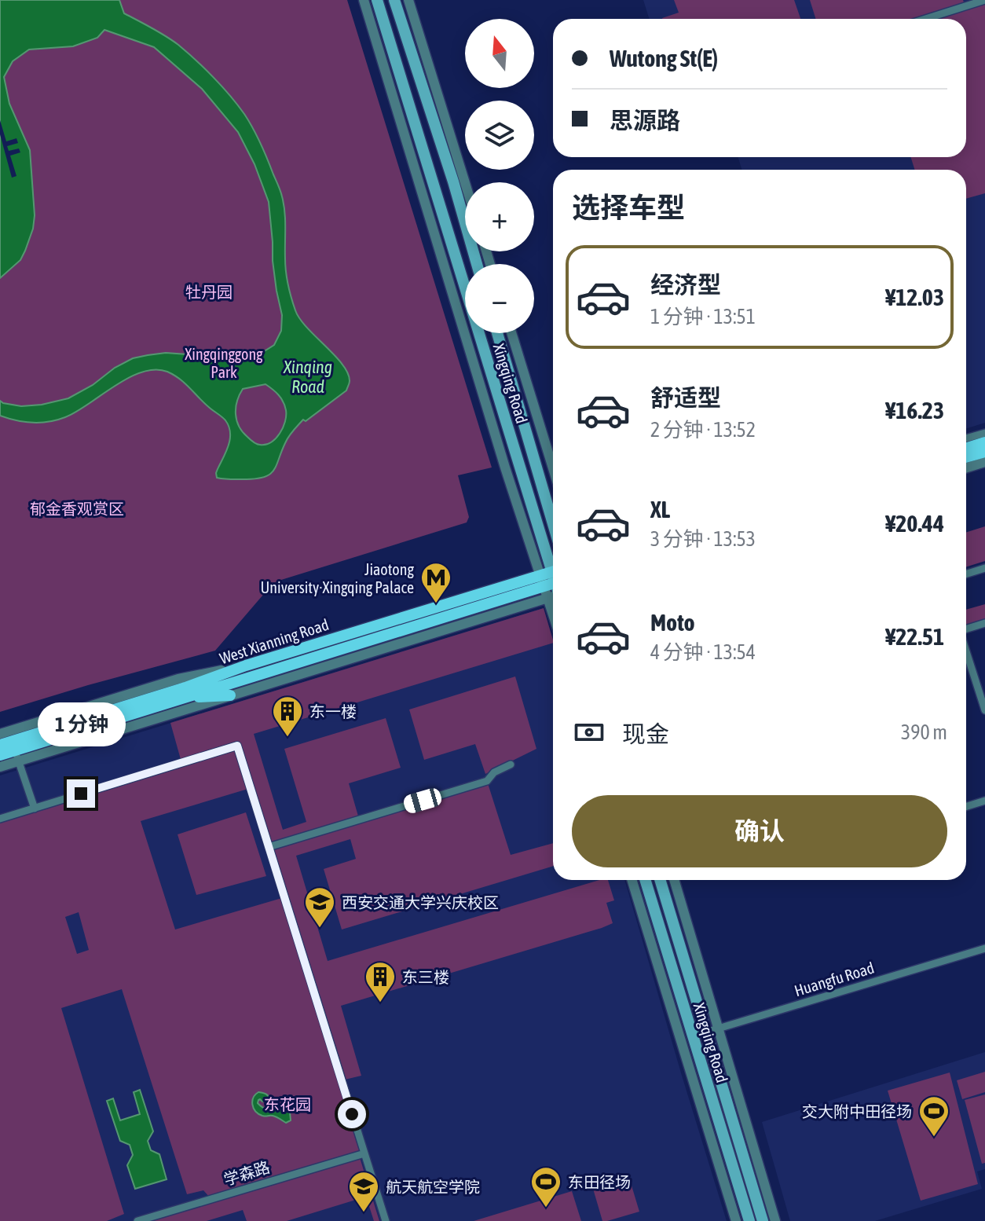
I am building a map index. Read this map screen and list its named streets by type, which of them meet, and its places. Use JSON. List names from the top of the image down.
{
  "streets": {
    "main road": ["Xingqing Road", "West Xianning Road"],
    "street": ["Huangfu Road", "学森路"]
  },
  "crossings": [
    ["Xingqing Road", "Huangfu Road"]
  ],
  "water": ["Xinqing Road"],
  "parks": [
    "牡丹园",
    "Xingqinggong Park",
    "郁金香观赏区",
    "东花园"
  ],
  "places": {
    "metro station": ["Jiaotong University·Xingqing Palace"],
    "building": ["东一楼", "东三楼"],
    "school or university": ["西安交通大学兴庆校区", "航天航空学院"],
    "sports": ["交大附中田径场", "东田径场"]
  },
  "north": "top",
  "page": {
    "map_buttons": ["+", "−"],
    "banner": ["Wutong St(E)", "思源路"],
    "heading": "选择车型",
    "list": [
      {
        "name": "经济型",
        "note": "1 分钟 · 13:51",
        "value": "¥12.03"
      },
      {
        "name": "舒适型",
        "note": "2 分钟 · 13:52",
        "value": "¥16.23"
      },
      {
        "name": "XL",
        "note": "3 分钟 · 13:53",
        "value": "¥20.44"
      },
      {
        "name": "Moto",
        "note": "4 分钟 · 13:54",
        "value": "¥22.51"
      }
    ],
    "pay": ["现金", "390 m"],
    "bubble": "1 分钟",
    "buttons": "确认"
  }
}
